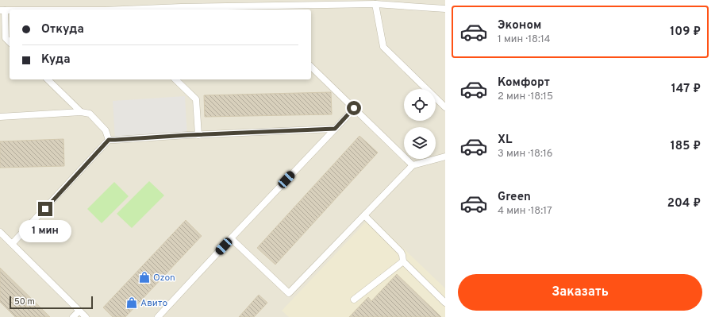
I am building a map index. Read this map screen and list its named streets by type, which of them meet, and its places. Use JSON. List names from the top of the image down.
{
  "places": {
    "shop": ["Ozon", "Авито"]
  },
  "scale_bar": "50 m",
  "page": {
    "list": [
      {
        "name": "Эконом",
        "note": "1 мин · 18:14",
        "value": "109 ₽"
      },
      {
        "name": "Комфорт",
        "note": "2 мин · 18:15",
        "value": "147 ₽"
      },
      {
        "name": "XL",
        "note": "3 мин · 18:16",
        "value": "185 ₽"
      },
      {
        "name": "Green",
        "note": "4 мин · 18:17",
        "value": "204 ₽"
      }
    ],
    "banner": ["Откуда", "Куда"],
    "bubble": "1 мин",
    "buttons": "Заказать",
    "scale": "50 m"
  }
}
